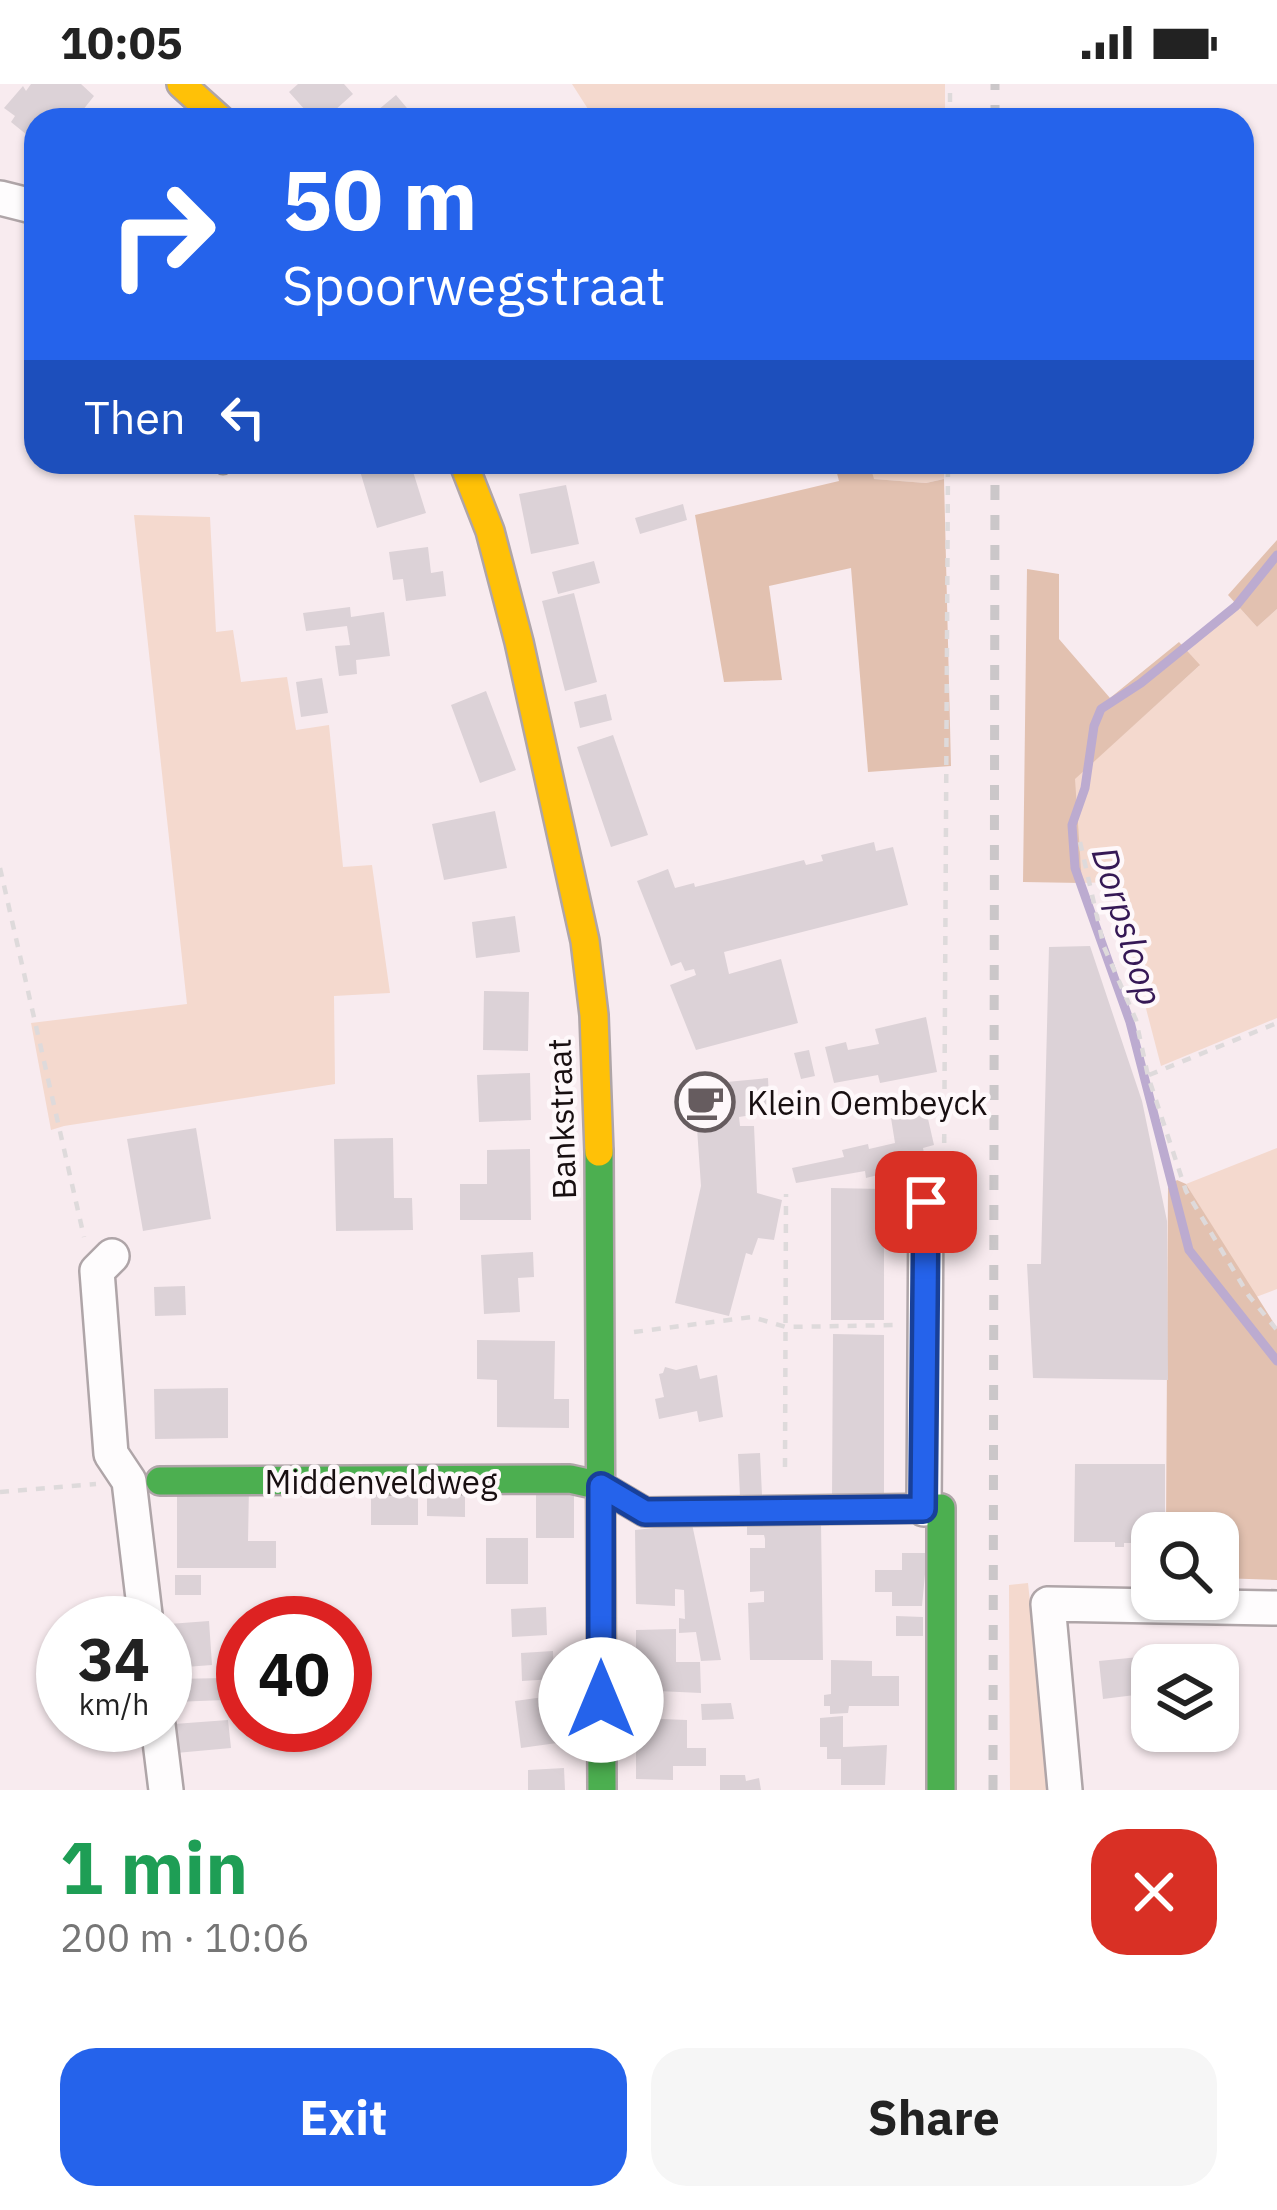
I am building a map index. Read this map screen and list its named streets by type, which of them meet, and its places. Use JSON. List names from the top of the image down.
{
  "streets": {
    "street": ["Bankstraat", "Middenveldweg"]
  },
  "crossings": [
    ["Bankstraat", "Middenveldweg"]
  ],
  "water": ["Dorpsloop"],
  "places": {
    "cafe": ["Klein Oembeyck"]
  },
  "page": {
    "status": "10:05",
    "turn": ["50 m", "Spoorwegstraat"],
    "then": "Then",
    "speed": "34 km/h",
    "limit": "40",
    "heading": ["1 min", "200 m · 10:06"],
    "buttons": ["Exit", "Share"]
  }
}
